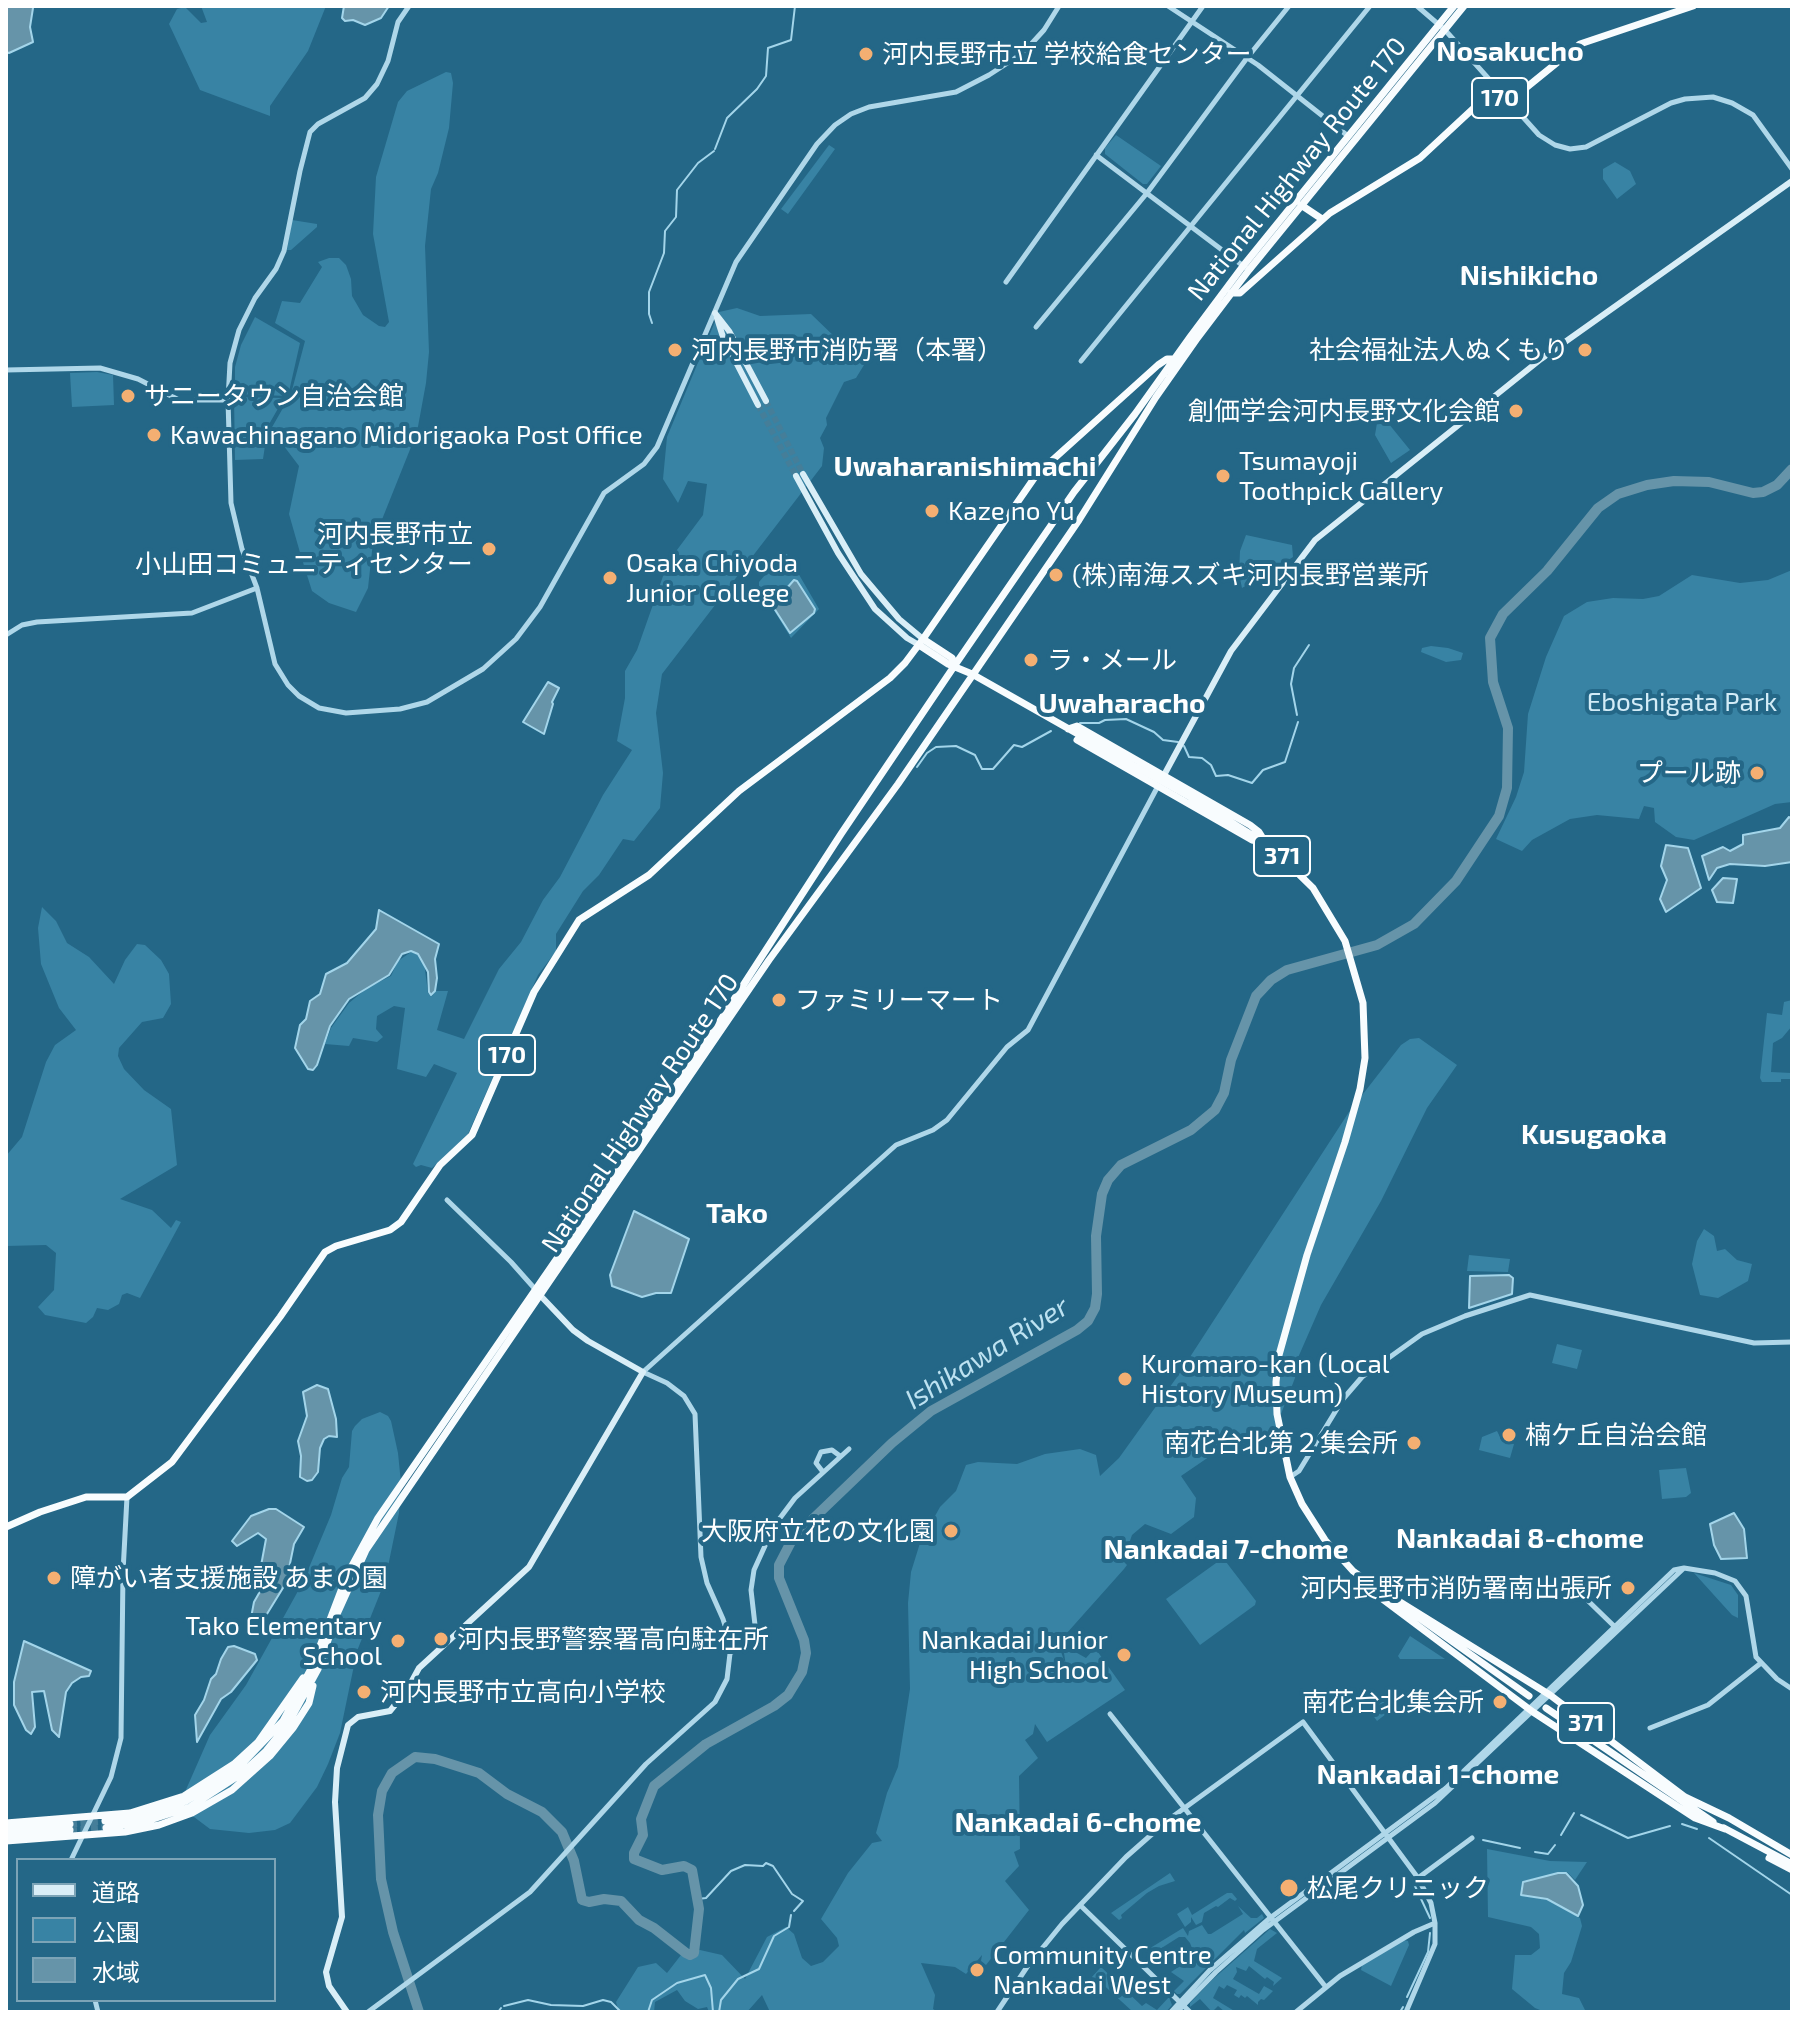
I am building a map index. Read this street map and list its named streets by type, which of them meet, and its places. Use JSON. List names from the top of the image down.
{
  "streets": {
    "highway": ["170", "National Highway Route 170", "371"]
  },
  "crossings": [
    ["National Highway Route 170", "371"]
  ],
  "districts": [
    "Nosakucho",
    "Nishikicho",
    "Uwaharanishimachi",
    "Uwaharacho",
    "Kusugaoka",
    "Tako",
    "Nankadai 8-chome",
    "Nankadai 7-chome",
    "Nankadai 1-chome",
    "Nankadai 6-chome"
  ],
  "water": ["Ishikawa River"],
  "parks": ["Eboshigata Park"],
  "places": [
    "河内長野市立 学校給食センター",
    "河内長野市消防署（本署）",
    "社会福祉法人ぬくもり",
    "サニータウン自治会館",
    "創価学会河内長野文化会館",
    "Kawachinagano Midorigaoka Post Office",
    "Tsumayoji Toothpick Gallery",
    "Kaze no Yu",
    "河内長野市立 小山田コミュニティセンター",
    "(株)南海スズキ河内長野営業所",
    "Osaka Chiyoda Junior College",
    "ラ・メール",
    "プール跡",
    "ファミリーマート",
    "Kuromaro-kan (Local History Museum)",
    "楠ケ丘自治会館",
    "南花台北第２集会所",
    "大阪府立花の文化園",
    "障がい者支援施設 あまの園",
    "河内長野市消防署南出張所",
    "河内長野警察署高向駐在所",
    "Tako Elementary School",
    "Nankadai Junior High School",
    "河内長野市立高向小学校",
    "南花台北集会所",
    "松尾クリニック",
    "Community Centre Nankadai West"
  ],
  "legend": ["道路", "公園", "水域"]
}
